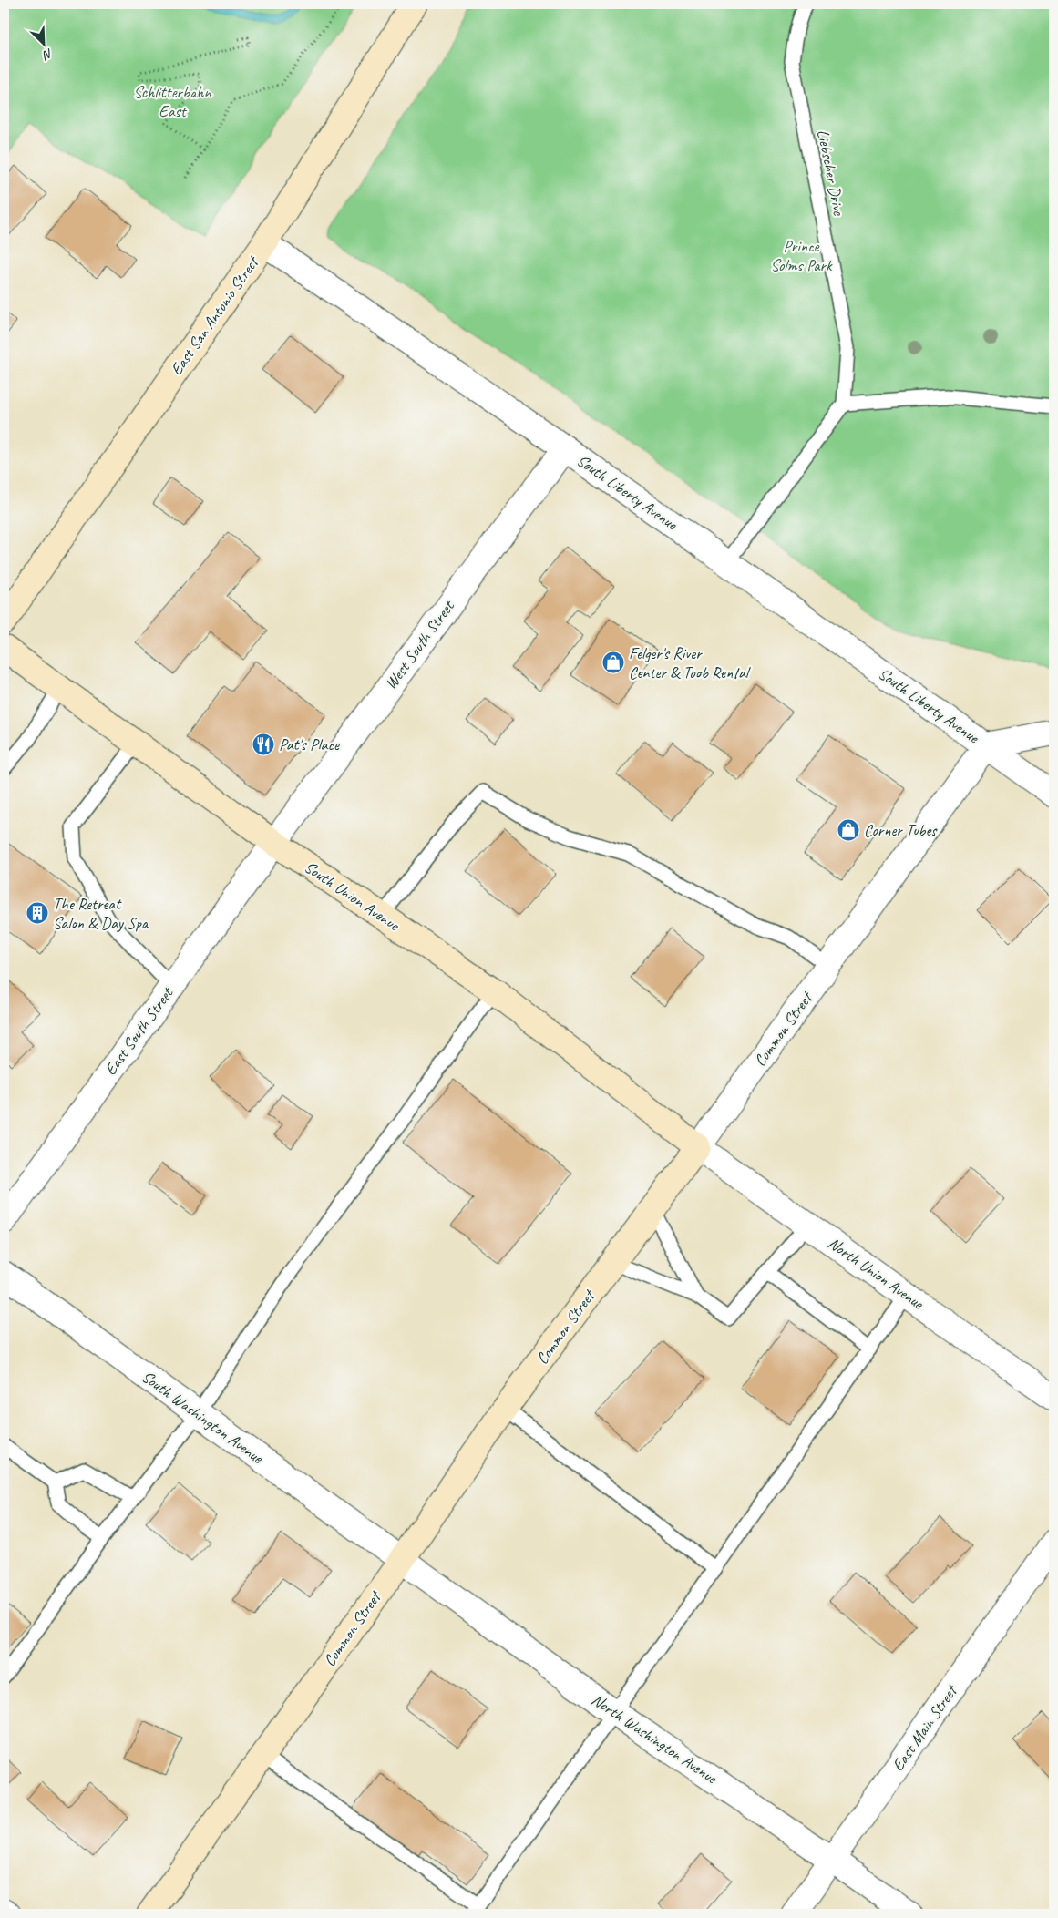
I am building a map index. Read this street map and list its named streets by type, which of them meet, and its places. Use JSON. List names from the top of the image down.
{
  "streets": {
    "main road": ["East San Antonio Street", "South Union Avenue", "Common Street"],
    "street": [
      "South Liberty Avenue",
      "West South Street",
      "East South Street",
      "North Union Avenue",
      "South Washington Avenue",
      "East Main Street",
      "North Washington Avenue"
    ],
    "lane": ["Liebscher Drive"]
  },
  "crossings": [
    ["East San Antonio Street", "South Liberty Avenue"],
    ["South Liberty Avenue", "West South Street"],
    ["South Liberty Avenue", "Common Street"],
    ["West South Street", "South Union Avenue"],
    ["West South Street", "East South Street"],
    ["South Union Avenue", "Common Street"],
    ["South Union Avenue", "East South Street"],
    ["South Union Avenue", "North Union Avenue"],
    ["Common Street", "North Union Avenue"],
    ["Common Street", "South Washington Avenue"],
    ["Common Street", "North Washington Avenue"],
    ["South Washington Avenue", "North Washington Avenue"],
    ["East Main Street", "North Washington Avenue"]
  ],
  "parks": ["Schlitterbahn East", "Prince Solms Park"],
  "places": {
    "shop": ["Felger's River Center & Toob Rental", "Corner Tubes"],
    "restaurant": ["Pat's Place"],
    "building": ["The Retreat Salon & Day Spa"]
  },
  "north": "bottom right"
}
